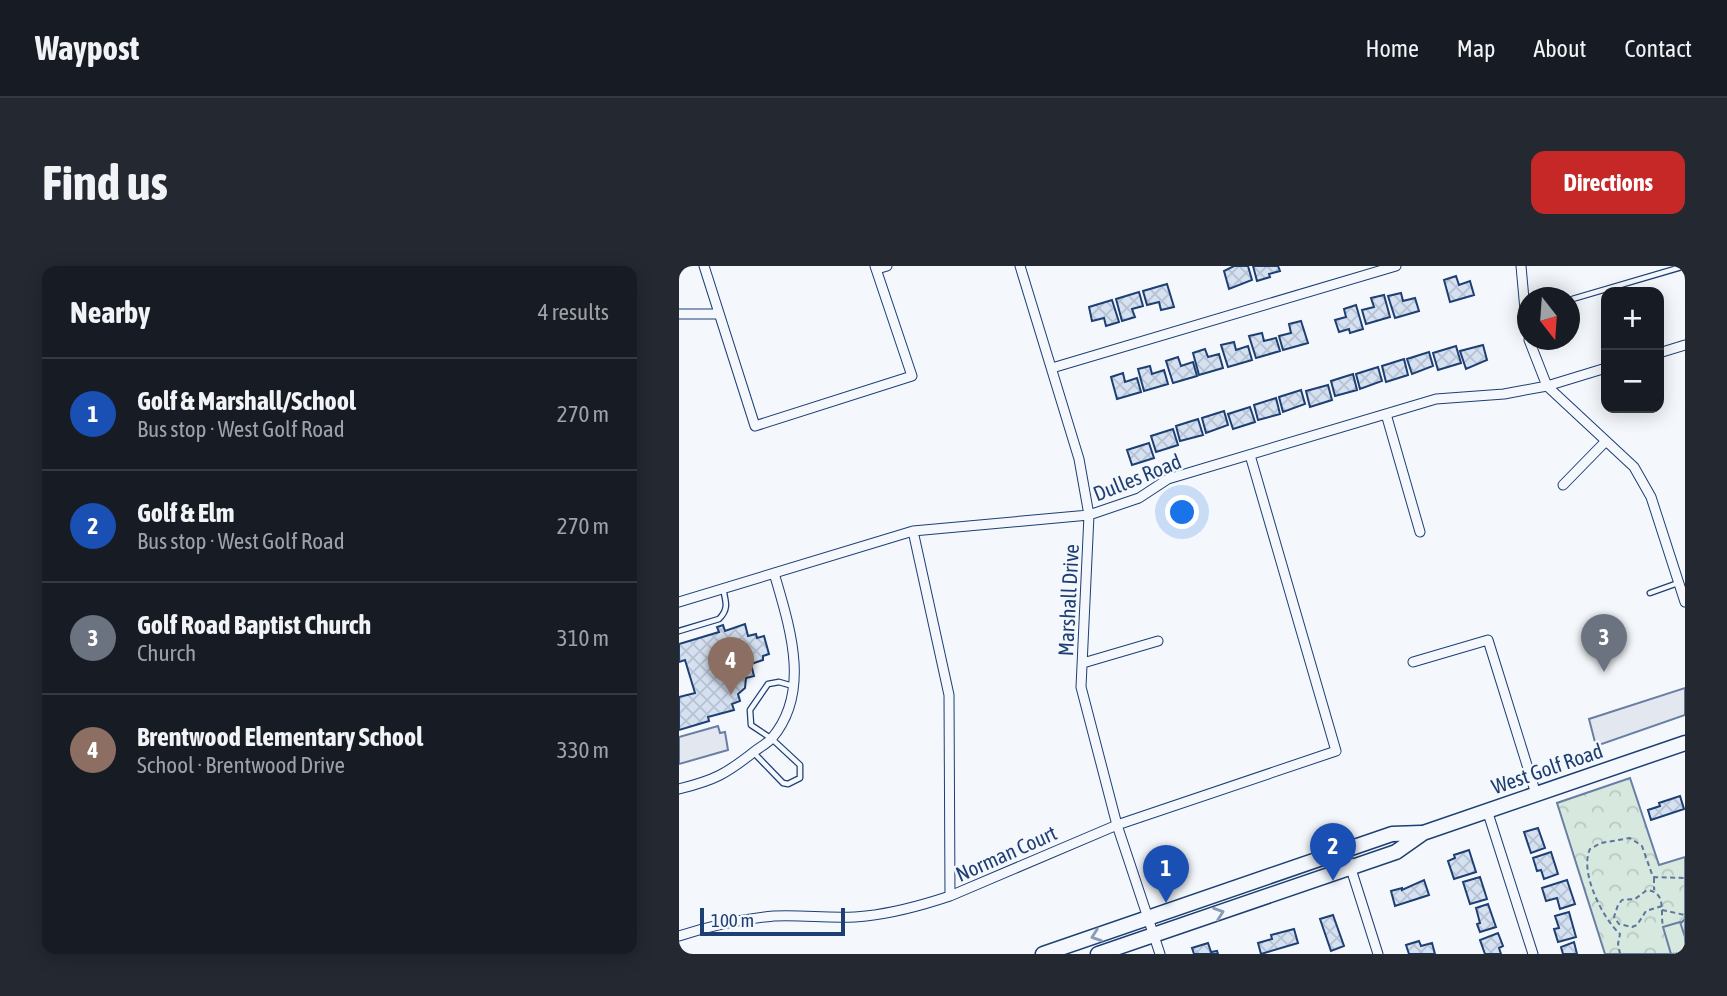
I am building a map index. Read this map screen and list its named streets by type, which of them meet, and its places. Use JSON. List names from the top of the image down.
{
  "streets": {
    "main road": ["West Golf Road"],
    "street": ["Dulles Road", "Marshall Drive", "Norman Court"]
  },
  "crossings": [
    ["Dulles Road", "Marshall Drive"],
    ["Dulles Road", "Norman Court"],
    ["Marshall Drive", "West Golf Road"],
    ["Marshall Drive", "Norman Court"]
  ],
  "scale_bar": "100 m",
  "north": "bottom",
  "page": {
    "header": "Waypost",
    "nav": [
      "Home",
      "Map",
      "About",
      "Contact"
    ],
    "buttons": "Directions",
    "title": "Find us",
    "heading": ["Nearby", "4 results"],
    "map_buttons": ["+", "−"],
    "list": [
      {
        "mark": "1",
        "name": "Golf & Marshall/School",
        "note": "Bus stop · West Golf Road",
        "value": "270 m"
      },
      {
        "mark": "2",
        "name": "Golf & Elm",
        "note": "Bus stop · West Golf Road",
        "value": "270 m"
      },
      {
        "mark": "3",
        "name": "Golf Road Baptist Church",
        "note": "Church",
        "value": "310 m"
      },
      {
        "mark": "4",
        "name": "Brentwood Elementary School",
        "note": "School · Brentwood Drive",
        "value": "330 m"
      }
    ],
    "pins": [
      "3",
      "4",
      "2",
      "1"
    ],
    "scale": "100 m"
  }
}
